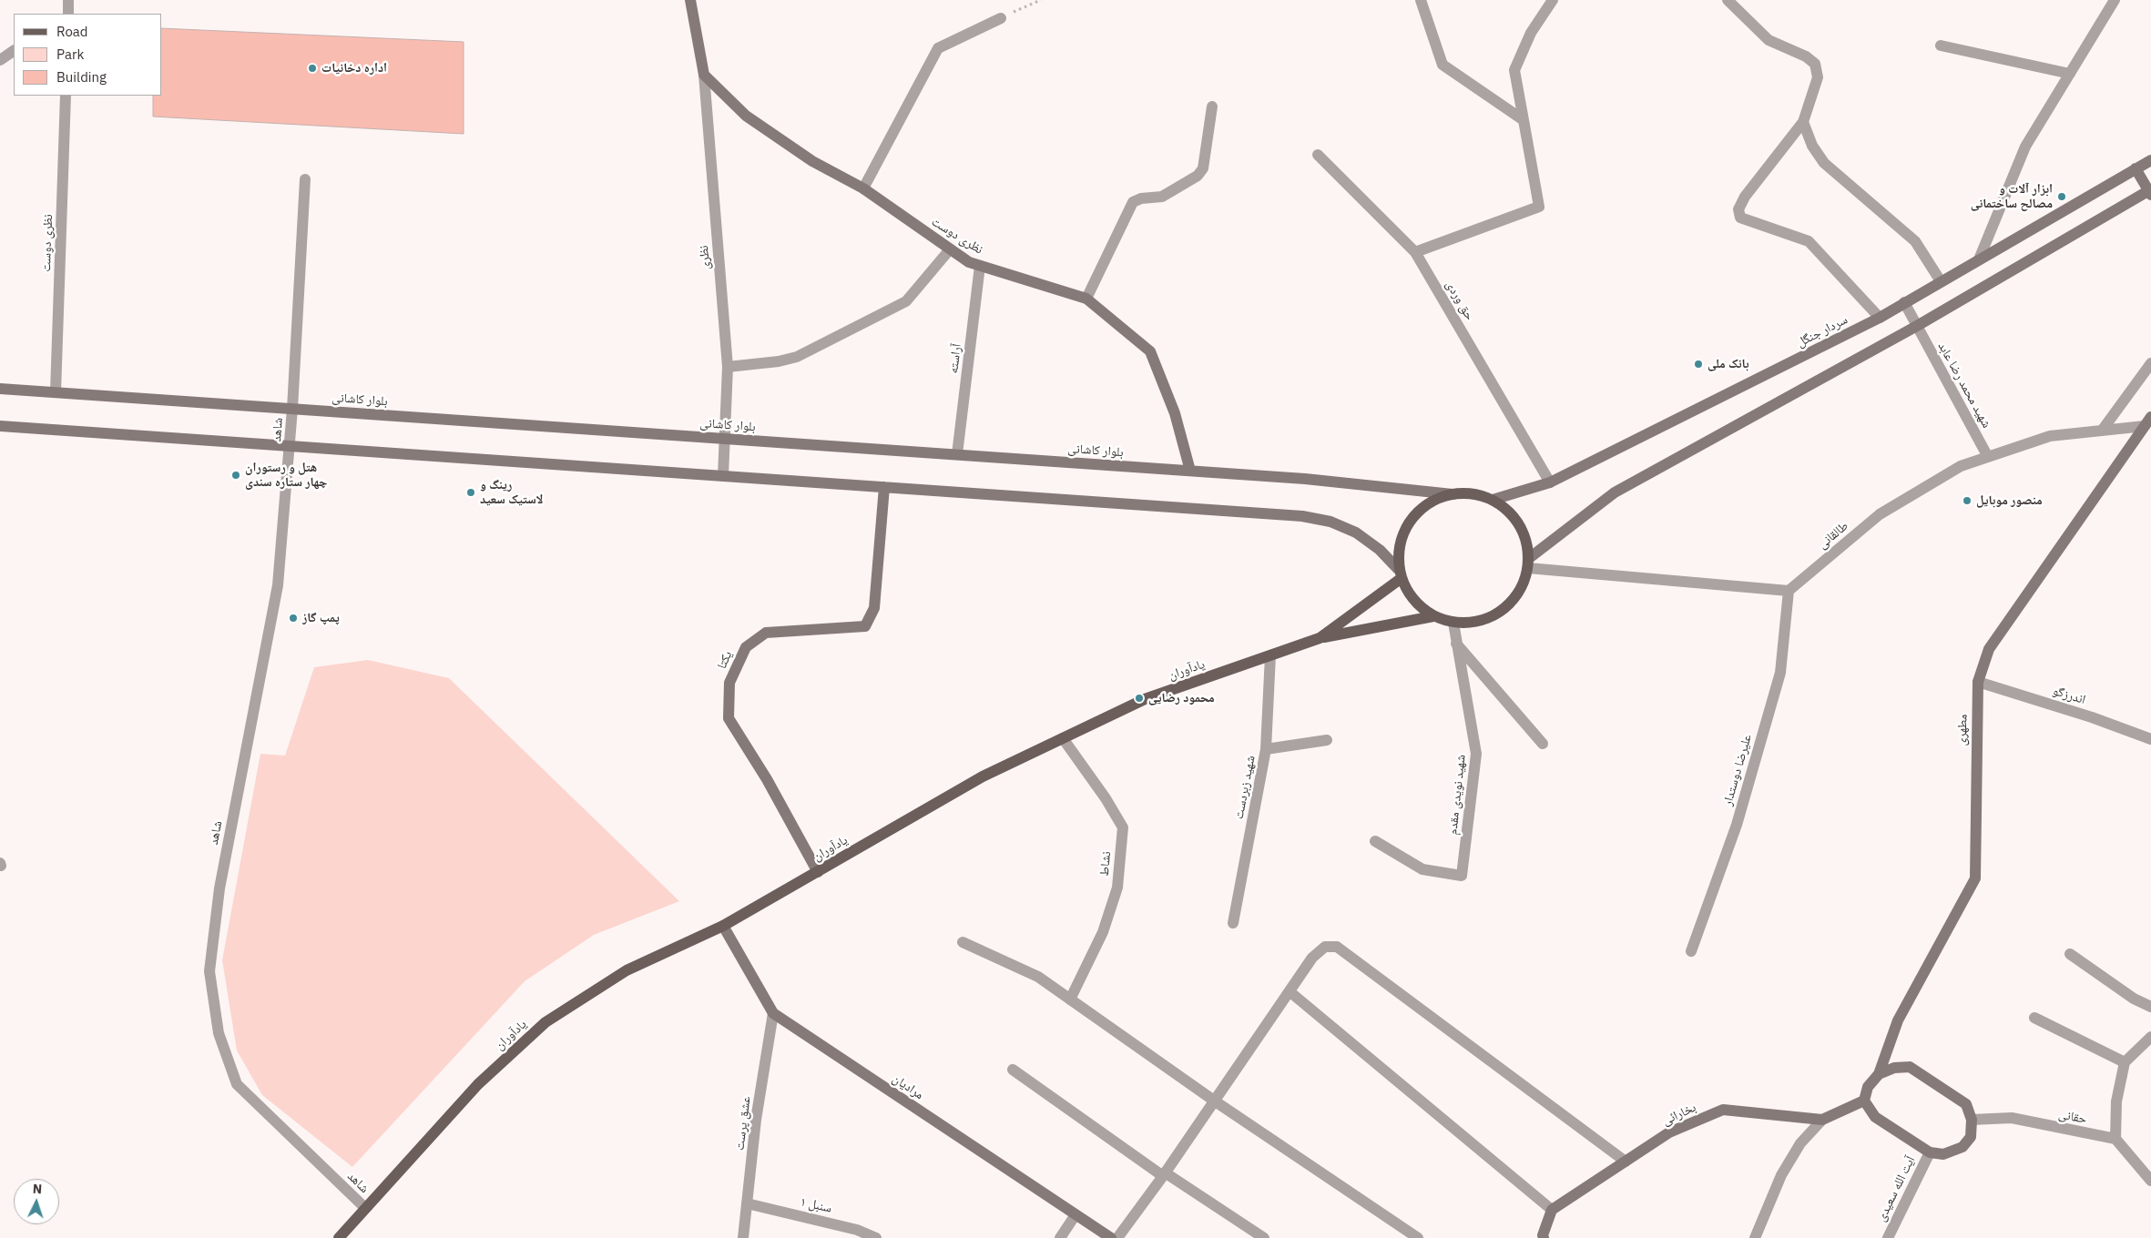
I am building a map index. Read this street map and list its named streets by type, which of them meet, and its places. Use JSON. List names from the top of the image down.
{
  "streets": {
    "main road": [
      "نظری دوست",
      "سردار جنگل",
      "بلوار کاشانی",
      "یکتا",
      "یادآوران",
      "مطهری",
      "مرادیان",
      "بخارائی"
    ],
    "street": [
      "نظری",
      "حق وردی",
      "آراسته",
      "شهید محمد رضا عابد",
      "شاهد",
      "طالقانی",
      "اندرزگو",
      "علیرضا دوستدار",
      "شهید زبردست",
      "شهید نویدی مقدم",
      "نشاط",
      "حقانی",
      "عشق پرست",
      "آیت الله سعیدی",
      "سنبل ۱"
    ]
  },
  "crossings": [
    ["نظری دوست", "نظری"],
    ["نظری دوست", "آراسته"],
    ["نظری دوست", "بلوار کاشانی"],
    ["نظری", "بلوار کاشانی"],
    ["حق وردی", "سردار جنگل"],
    ["سردار جنگل", "شهید محمد رضا عابد"],
    ["سردار جنگل", "بلوار کاشانی"],
    ["سردار جنگل", "یادآوران"],
    ["سردار جنگل", "شهید نویدی مقدم"],
    ["آراسته", "بلوار کاشانی"],
    ["شهید محمد رضا عابد", "طالقانی"],
    ["بلوار کاشانی", "شاهد"],
    ["بلوار کاشانی", "یادآوران"],
    ["بلوار کاشانی", "شهید نویدی مقدم"],
    ["شاهد", "یادآوران"],
    ["طالقانی", "مطهری"],
    ["طالقانی", "علیرضا دوستدار"],
    ["یکتا", "یادآوران"],
    ["یادآوران", "شهید زبردست"],
    ["یادآوران", "شهید نویدی مقدم"],
    ["یادآوران", "نشاط"],
    ["یادآوران", "مرادیان"],
    ["اندرزگو", "مطهری"],
    ["مرادیان", "عشق پرست"],
    ["عشق پرست", "سنبل ۱"]
  ],
  "places": [
    "اداره دخانیات",
    "ابزار آلات و مصالح ساختمانی",
    "بانک ملی",
    "هتل و رستوران چهار ستاره سندی",
    "رینگ و لاستیک سعید",
    "منصور موبایل",
    "پمپ گاز",
    "محمود رضایی"
  ],
  "legend": ["Road", "Park", "Building"],
  "north": "top"
}
